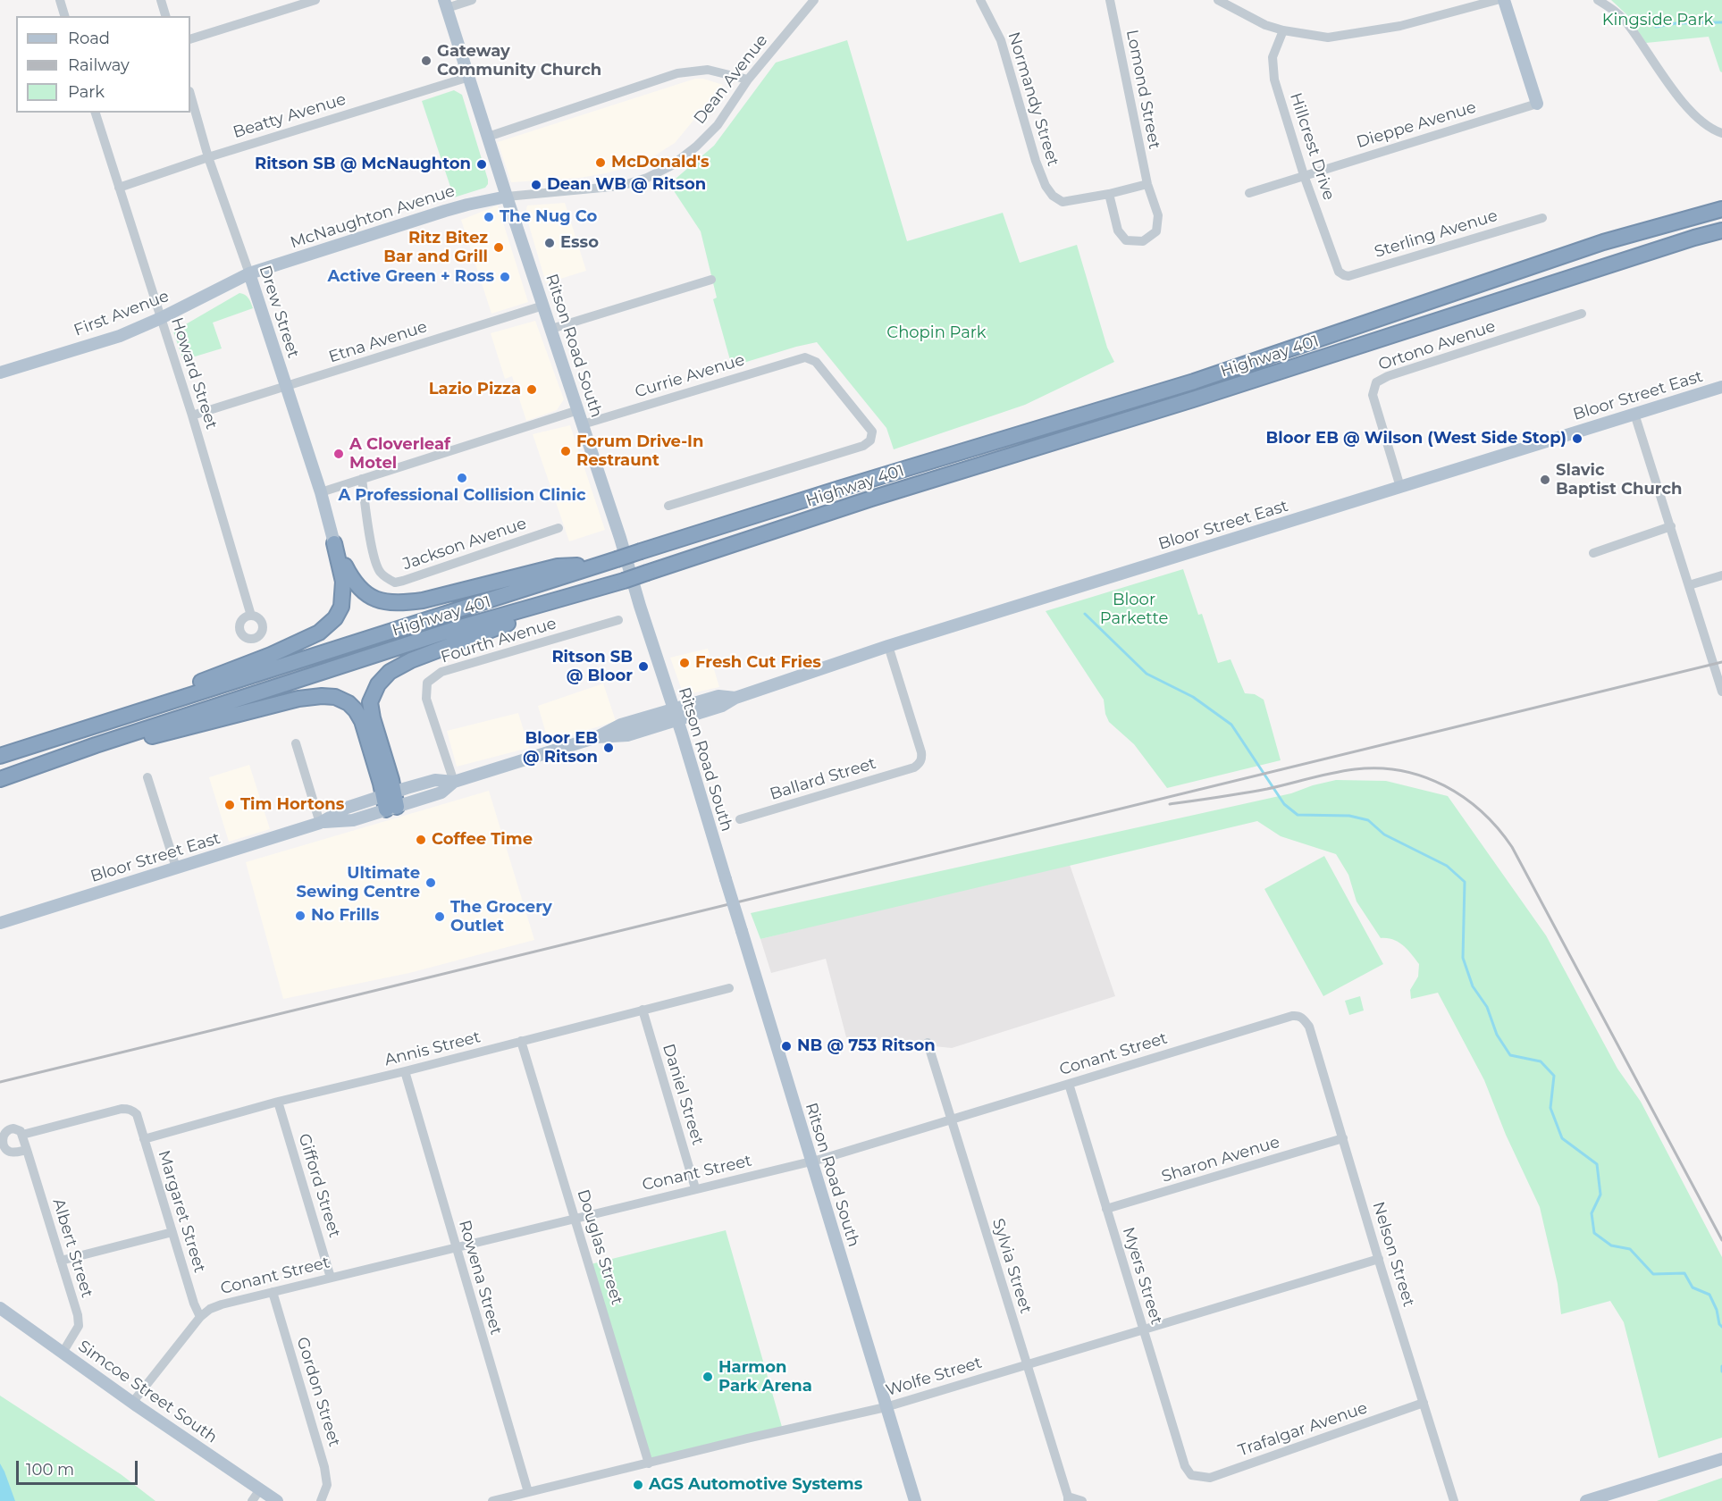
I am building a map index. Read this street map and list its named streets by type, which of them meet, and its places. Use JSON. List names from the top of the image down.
{
  "streets": {
    "highway": ["Highway 401"],
    "main road": [
      "McNaughton Avenue",
      "Drew Street",
      "First Avenue",
      "Ritson Road South",
      "Bloor Street East",
      "Simcoe Street South"
    ],
    "street": [
      "Dean Avenue",
      "Lomond Street",
      "Normandy Street",
      "Beatty Avenue",
      "Dieppe Avenue",
      "Hillcrest Drive",
      "Sterling Avenue",
      "Etna Avenue",
      "Ortono Avenue",
      "Howard Street",
      "Currie Avenue",
      "Jackson Avenue",
      "Fourth Avenue",
      "Ballard Street",
      "Annis Street",
      "Conant Street",
      "Daniel Street",
      "Sharon Avenue",
      "Gifford Street",
      "Margaret Street",
      "Douglas Street",
      "Albert Street",
      "Nelson Street",
      "Sylvia Street",
      "Myers Street",
      "Rowena Street",
      "Wolfe Street",
      "Gordon Street",
      "Trafalgar Avenue"
    ]
  },
  "crossings": [
    ["Dean Avenue", "McNaughton Avenue"],
    ["Dean Avenue", "Ritson Road South"],
    ["Lomond Street", "Normandy Street"],
    ["Beatty Avenue", "Drew Street"],
    ["Beatty Avenue", "Ritson Road South"],
    ["Beatty Avenue", "Howard Street"],
    ["Dieppe Avenue", "Hillcrest Drive"],
    ["Hillcrest Drive", "Sterling Avenue"],
    ["McNaughton Avenue", "Drew Street"],
    ["McNaughton Avenue", "First Avenue"],
    ["McNaughton Avenue", "Ritson Road South"],
    ["Drew Street", "First Avenue"],
    ["Drew Street", "Etna Avenue"],
    ["First Avenue", "Howard Street"],
    ["Etna Avenue", "Ritson Road South"],
    ["Etna Avenue", "Howard Street"],
    ["Ritson Road South", "Currie Avenue"],
    ["Ritson Road South", "Bloor Street East"],
    ["Ritson Road South", "Conant Street"],
    ["Ritson Road South", "Wolfe Street"],
    ["Ortono Avenue", "Bloor Street East"],
    ["Bloor Street East", "Fourth Avenue"],
    ["Bloor Street East", "Ballard Street"],
    ["Annis Street", "Daniel Street"],
    ["Annis Street", "Gifford Street"],
    ["Annis Street", "Margaret Street"],
    ["Annis Street", "Douglas Street"],
    ["Annis Street", "Rowena Street"],
    ["Conant Street", "Daniel Street"],
    ["Conant Street", "Gifford Street"],
    ["Conant Street", "Margaret Street"],
    ["Conant Street", "Douglas Street"],
    ["Conant Street", "Nelson Street"],
    ["Conant Street", "Sylvia Street"],
    ["Conant Street", "Myers Street"],
    ["Conant Street", "Rowena Street"],
    ["Conant Street", "Simcoe Street South"],
    ["Conant Street", "Gordon Street"],
    ["Sharon Avenue", "Nelson Street"],
    ["Sharon Avenue", "Myers Street"],
    ["Margaret Street", "Albert Street"],
    ["Douglas Street", "Wolfe Street"],
    ["Albert Street", "Simcoe Street South"],
    ["Nelson Street", "Wolfe Street"],
    ["Nelson Street", "Trafalgar Avenue"],
    ["Sylvia Street", "Wolfe Street"],
    ["Myers Street", "Wolfe Street"],
    ["Myers Street", "Trafalgar Avenue"],
    ["Rowena Street", "Wolfe Street"]
  ],
  "parks": ["Kingside Park", "Chopin Park", "Bloor Parkette"],
  "places": [
    "Gateway Community Church",
    "McDonald's",
    "Ritson SB @ McNaughton",
    "Dean WB @ Ritson",
    "The Nug Co",
    "Esso",
    "Ritz Bitez Bar and Grill",
    "Active Green + Ross",
    "Lazio Pizza",
    "Bloor EB @ Wilson (West Side Stop)",
    "Forum Drive-In Restraunt",
    "A Cloverleaf Motel",
    "A Professional Collision Clinic",
    "Slavic Baptist Church",
    "Fresh Cut Fries",
    "Ritson SB @ Bloor",
    "Bloor EB @ Ritson",
    "Tim Hortons",
    "Coffee Time",
    "Ultimate Sewing Centre",
    "No Frills",
    "The Grocery Outlet",
    "NB @ 753 Ritson",
    "Harmon Park Arena",
    "AGS Automotive Systems"
  ],
  "legend": ["Road", "Railway", "Park"],
  "scale_bar": "100 m"
}
